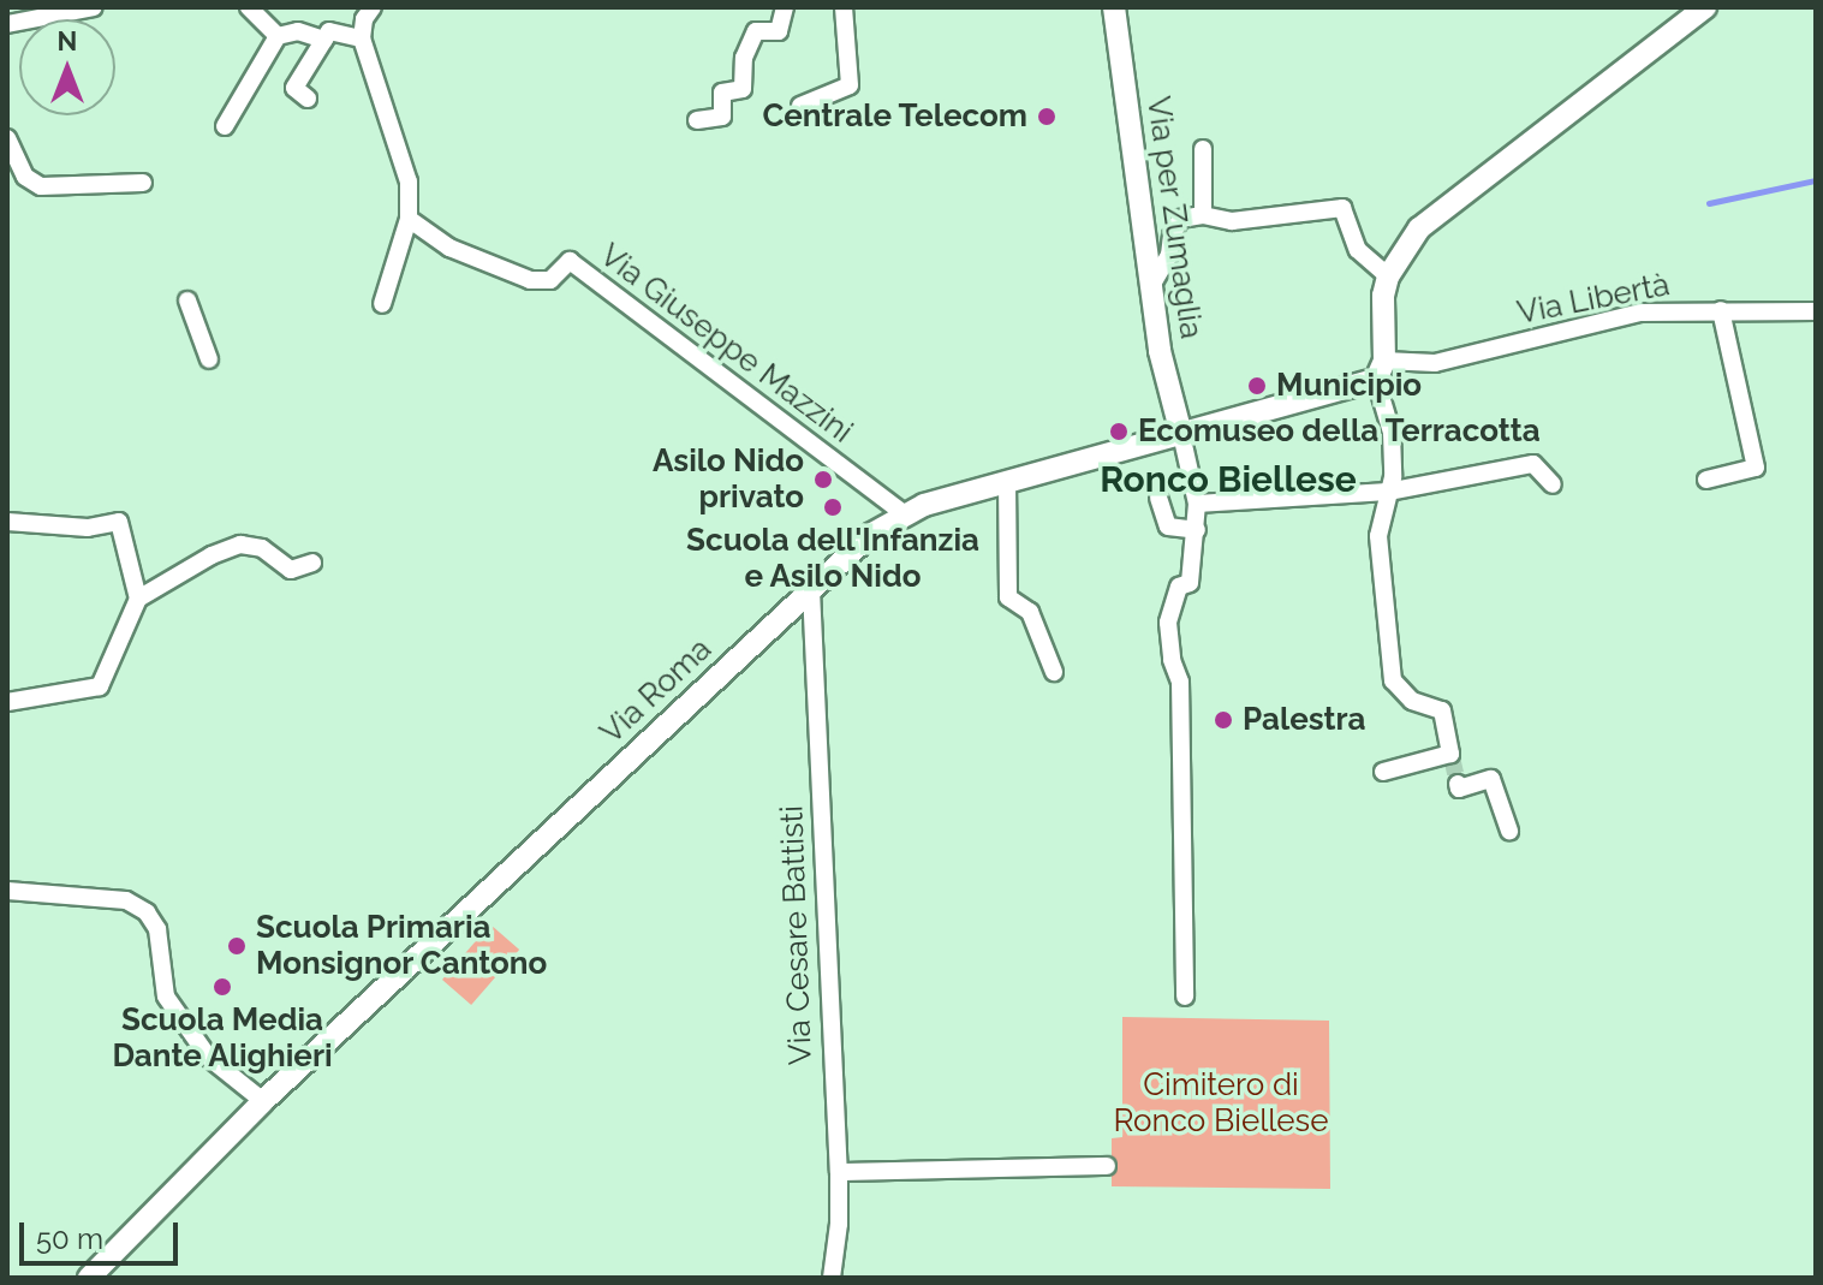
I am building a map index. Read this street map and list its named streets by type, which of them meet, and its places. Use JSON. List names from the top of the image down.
{
  "streets": {
    "street": [
      "Via per Zumaglia",
      "Via Libertà",
      "Via Giuseppe Mazzini",
      "Via Roma",
      "Via Cesare Battisti"
    ]
  },
  "crossings": [
    ["Via per Zumaglia", "Via Roma"],
    ["Via Libertà", "Via Roma"],
    ["Via Giuseppe Mazzini", "Via Roma"],
    ["Via Roma", "Via Cesare Battisti"]
  ],
  "districts": ["Ronco Biellese"],
  "parks": ["Cimitero di Ronco Biellese"],
  "places": [
    "Centrale Telecom",
    "Municipio",
    "Ecomuseo della Terracotta",
    "Asilo Nido privato",
    "Scuola dell'Infanzia e Asilo Nido",
    "Palestra",
    "Scuola Primaria Monsignor Cantono",
    "Scuola Media Dante Alighieri"
  ],
  "scale_bar": "50 m",
  "north": "top"
}
